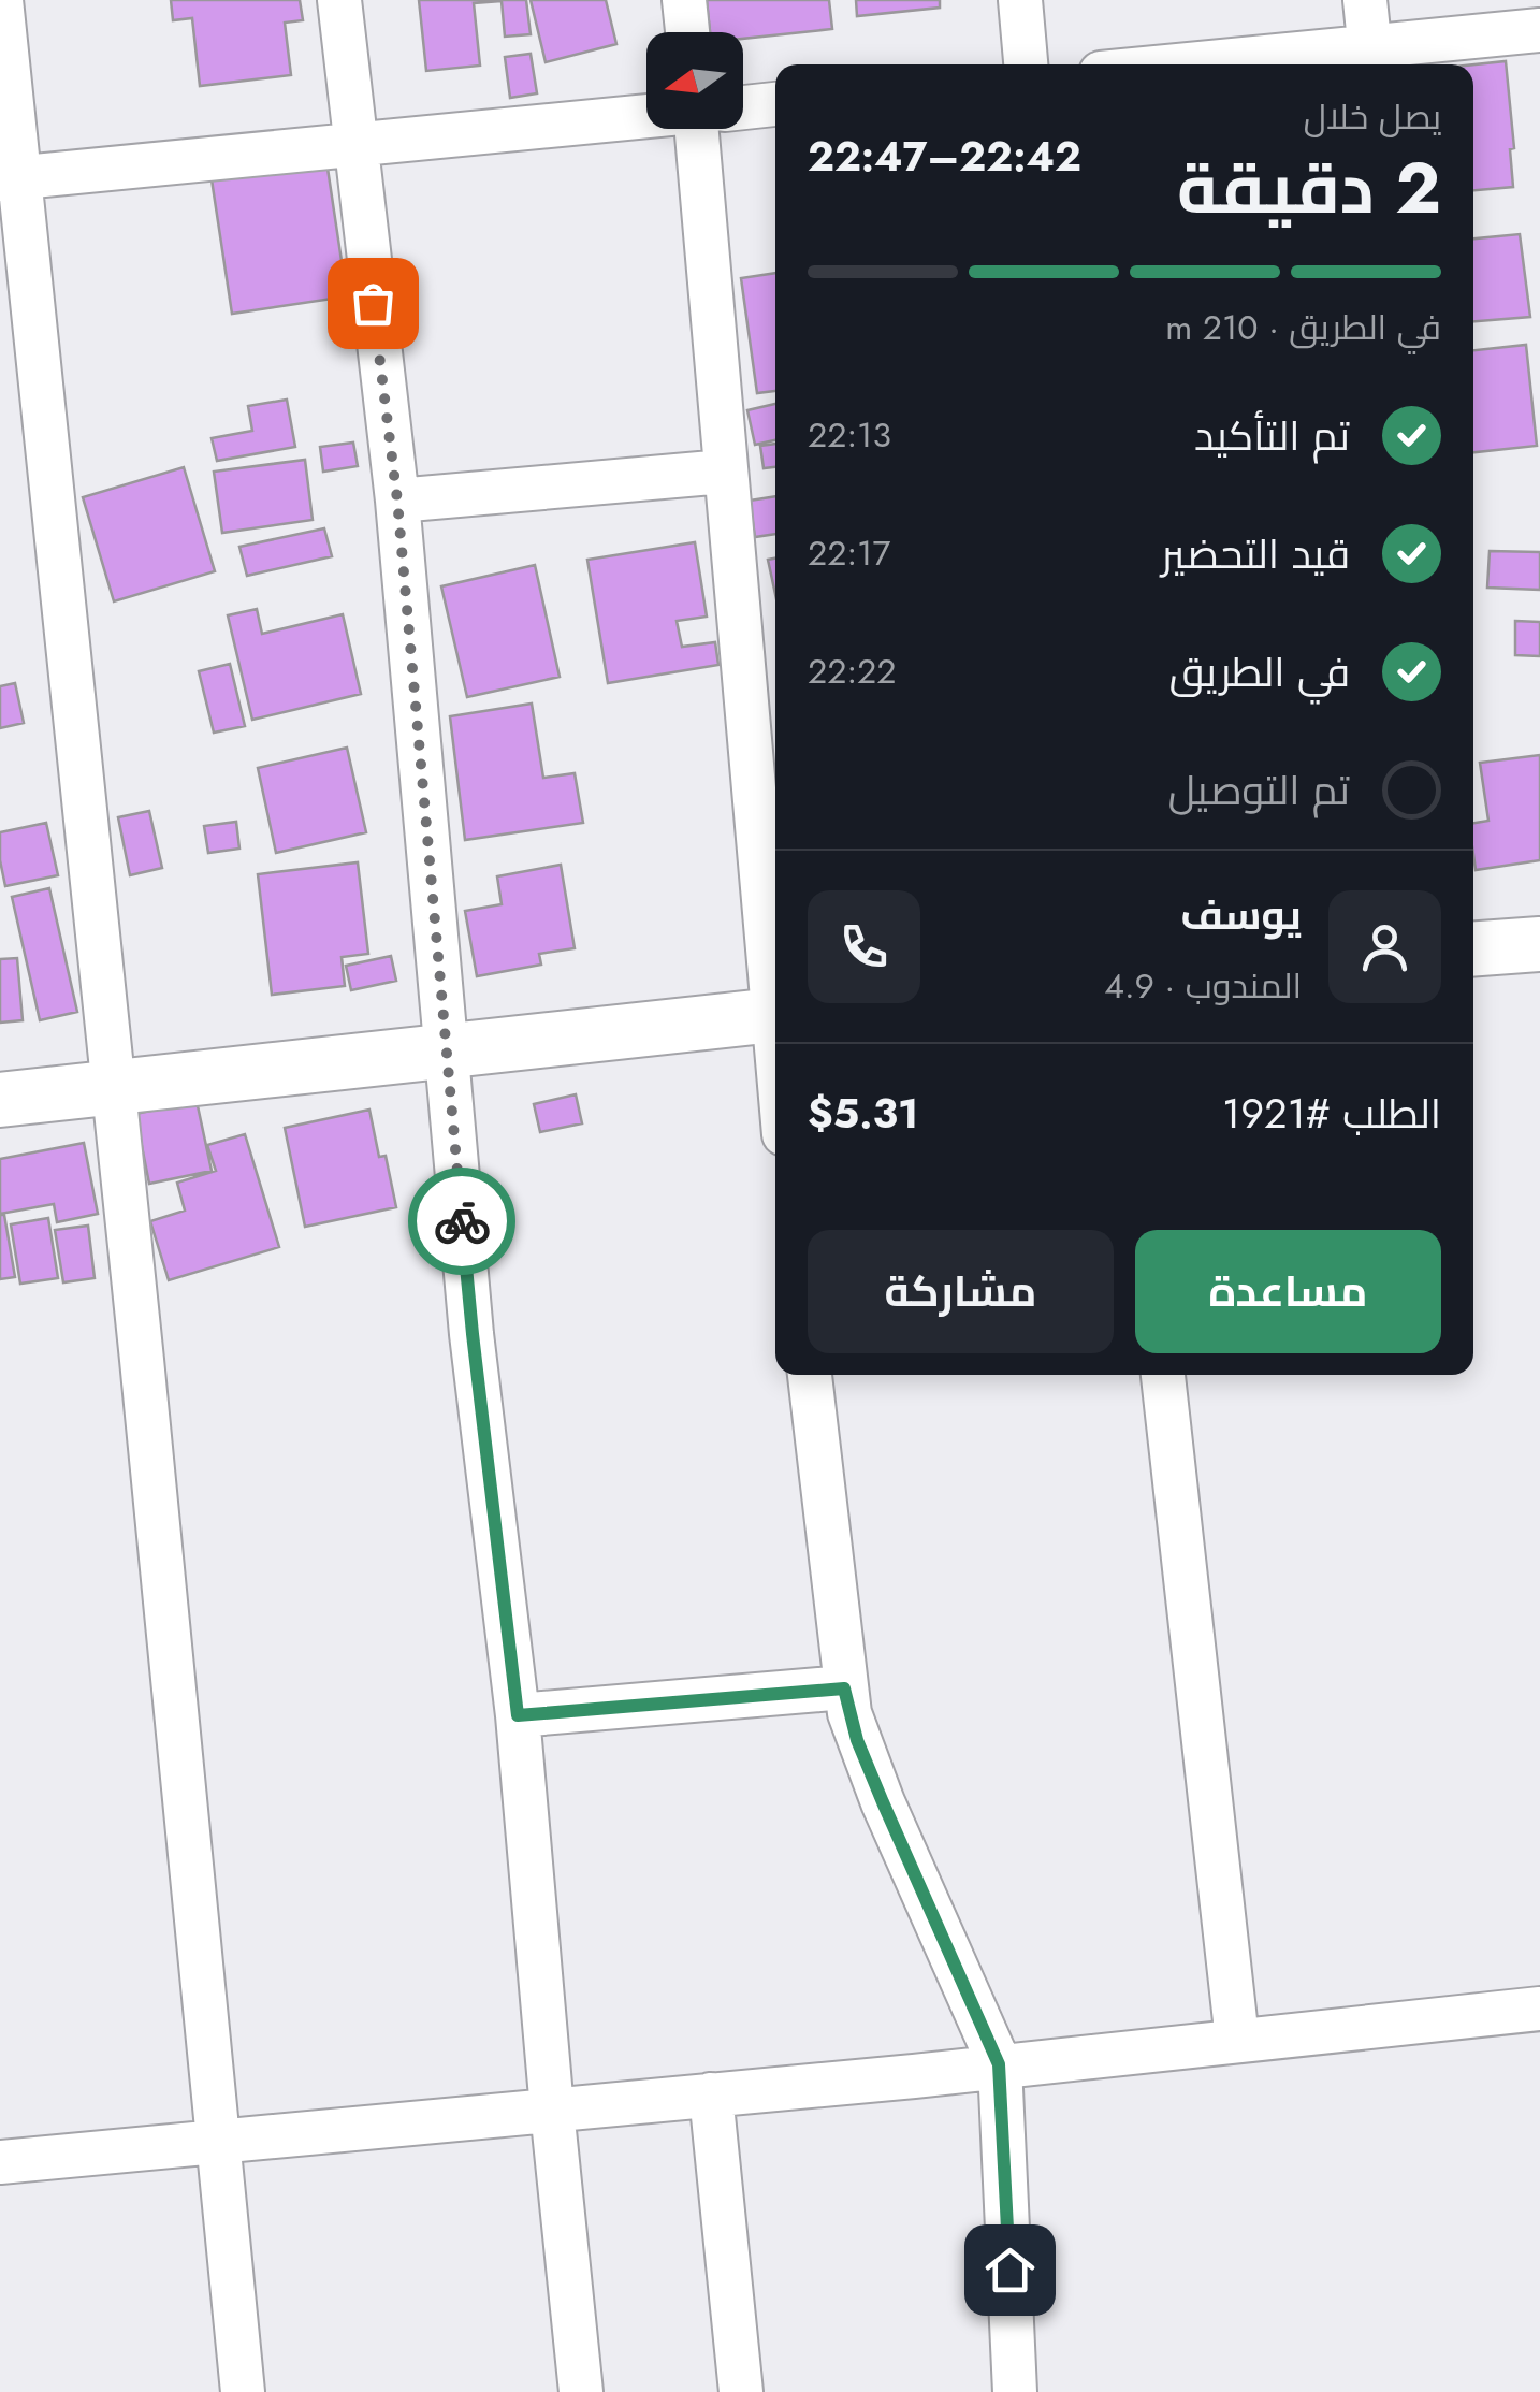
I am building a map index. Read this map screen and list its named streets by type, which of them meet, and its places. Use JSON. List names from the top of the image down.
{
  "north": "left",
  "page": {
    "heading": ["2 دقيقة", "يصل خلال", "22:42–22:47"],
    "panel": [
      "يوسف",
      "المندوب · 4.9",
      "الطلب #1921",
      "$5.31"
    ],
    "bar": "في الطريق · 210 m",
    "list": [
      ["تم التأكيد", "22:13"],
      ["قيد التحضير", "22:17"],
      ["في الطريق", "22:22"],
      "تم التوصيل"
    ],
    "buttons": ["مساعدة", "مشاركة"]
  }
}
